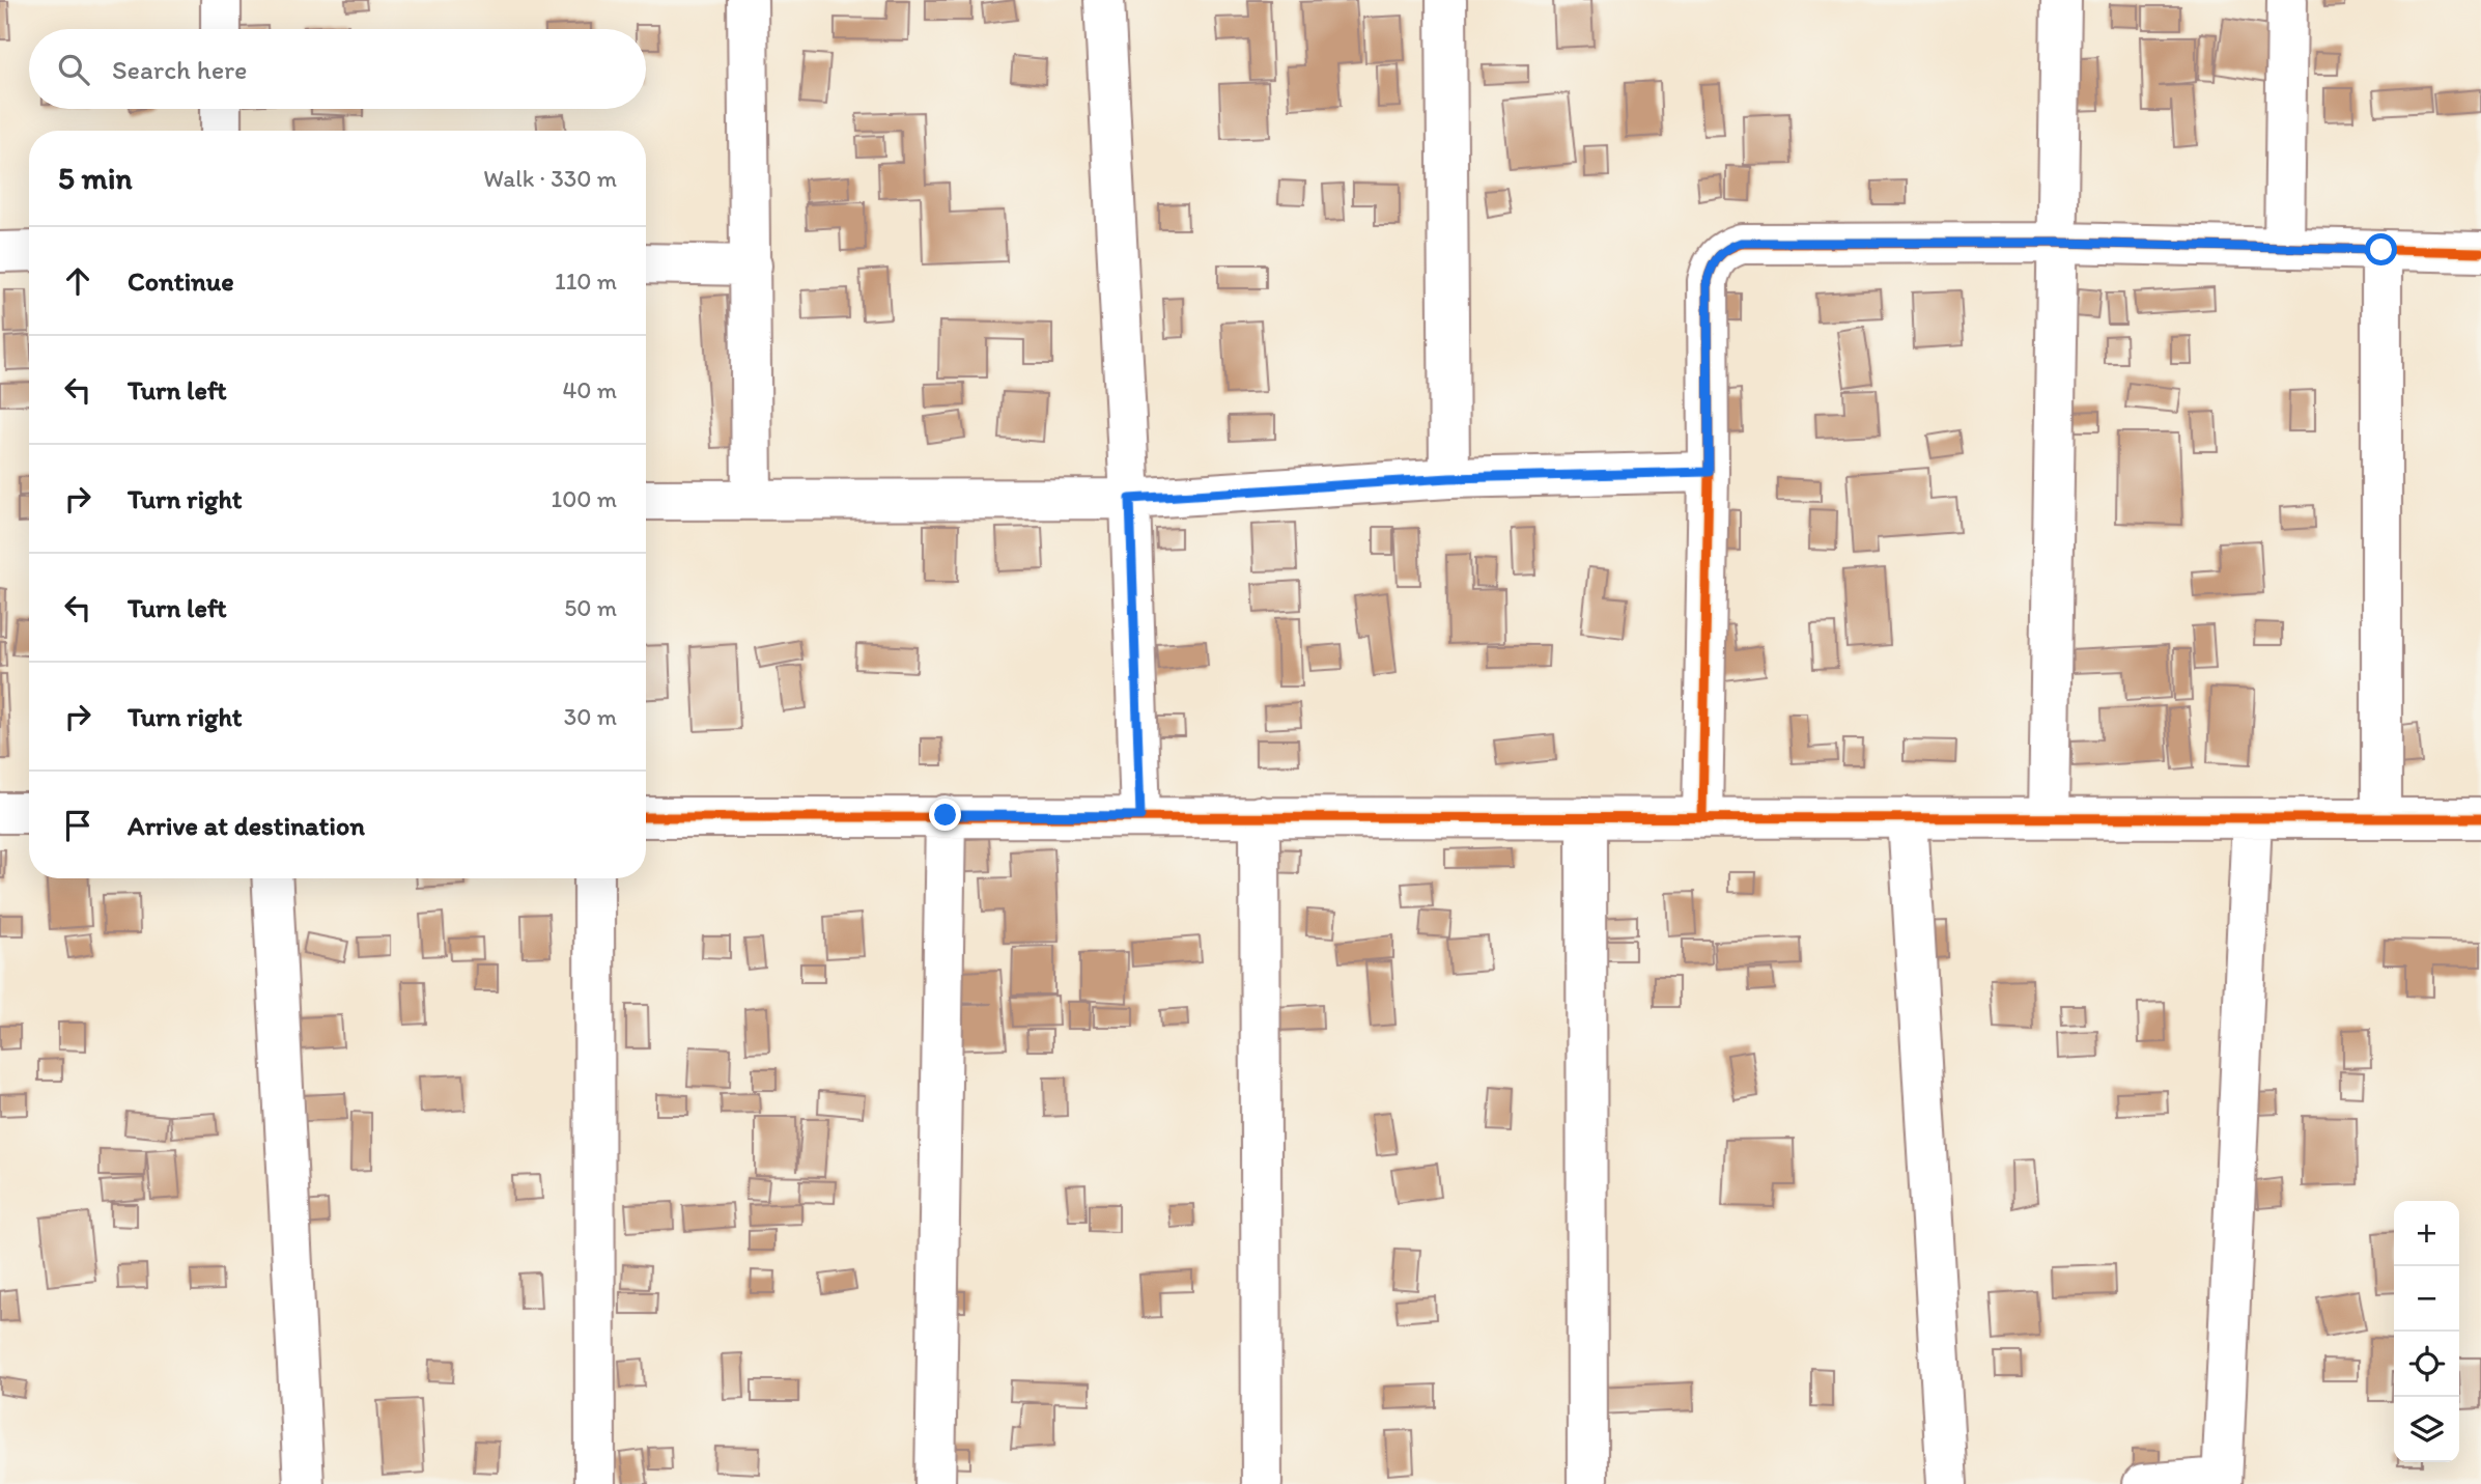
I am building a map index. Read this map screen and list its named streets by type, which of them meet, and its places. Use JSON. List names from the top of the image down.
{
  "page": {
    "search": "Search here",
    "heading": ["5 min", "Walk · 330 m"],
    "list": [
      ["Continue", "110 m"],
      ["Turn left", "40 m"],
      ["Turn right", "100 m"],
      ["Turn left", "50 m"],
      ["Turn right", "30 m"],
      "Arrive at destination"
    ],
    "map_buttons": ["+", "−"]
  }
}
